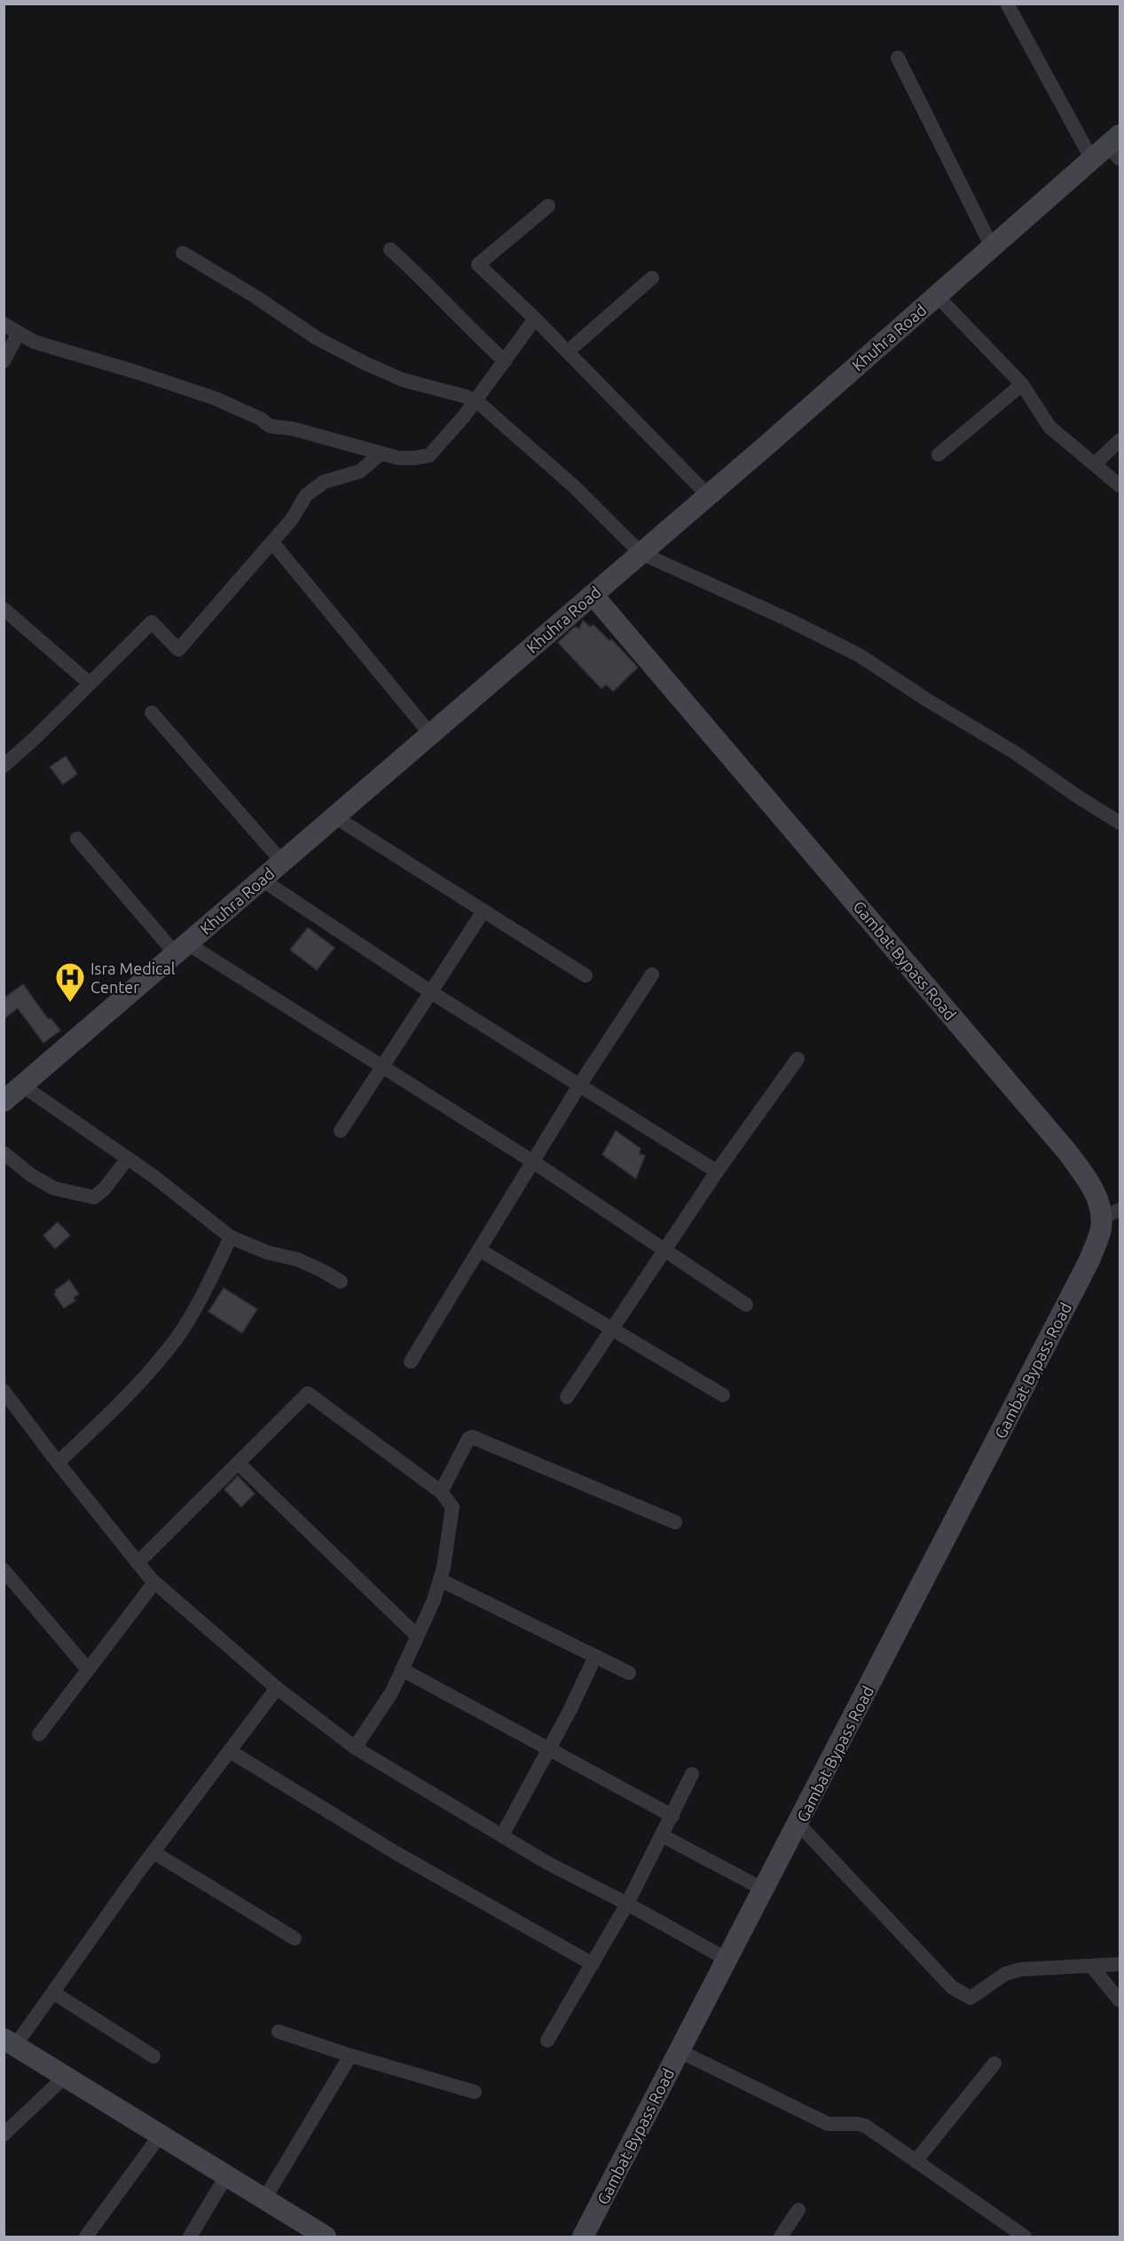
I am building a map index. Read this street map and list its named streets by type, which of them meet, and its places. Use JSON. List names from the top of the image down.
{
  "streets": {
    "street": ["Khuhra Road", "Gambat Bypass Road"]
  },
  "crossings": [
    ["Khuhra Road", "Gambat Bypass Road"]
  ],
  "places": {
    "hospital": ["Isra Medical Center"]
  }
}
